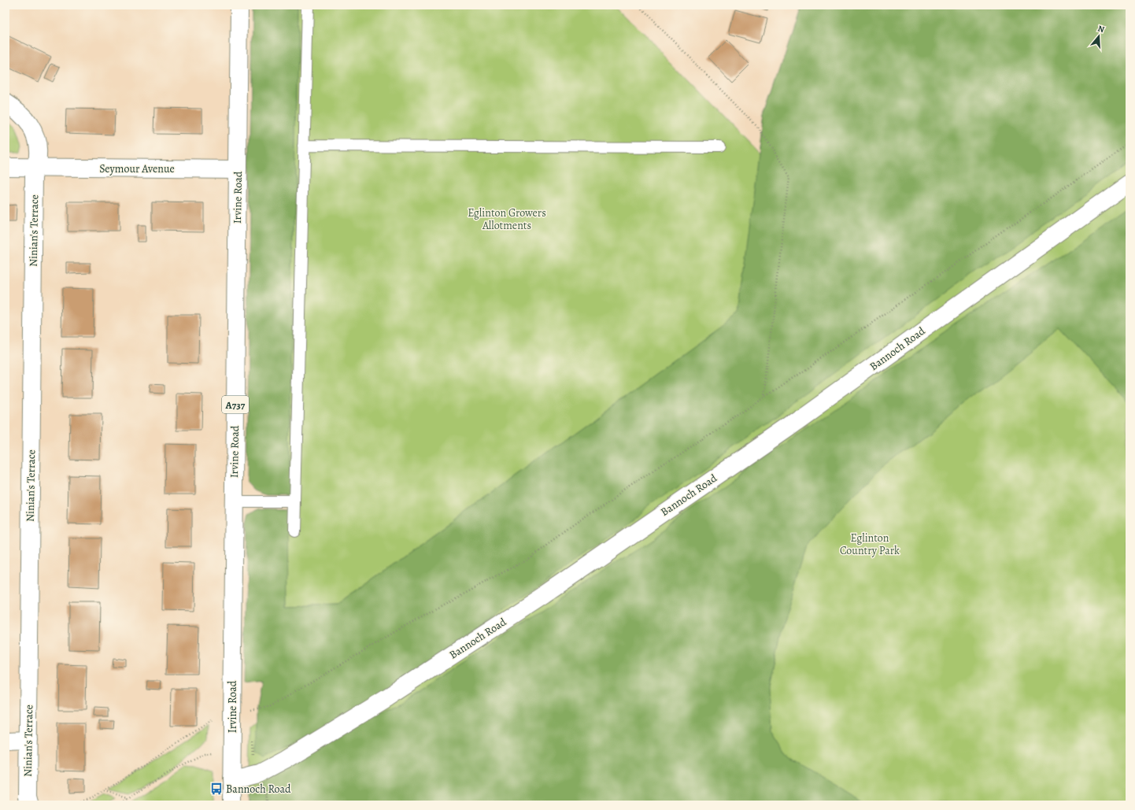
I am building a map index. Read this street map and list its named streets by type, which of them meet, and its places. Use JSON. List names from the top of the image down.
{
  "streets": {
    "street": [
      "Seymour Avenue",
      "Irvine Road",
      "Ninian's Terrace",
      "Bannoch Road",
      "A737"
    ]
  },
  "crossings": [
    ["Seymour Avenue", "Irvine Road"],
    ["Seymour Avenue", "Ninian's Terrace"],
    ["Irvine Road", "Bannoch Road"]
  ],
  "parks": ["Eglinton Growers Allotments", "Eglinton Country Park"],
  "places": {
    "bus stop": ["Bannoch Road"]
  },
  "north": "top"
}
